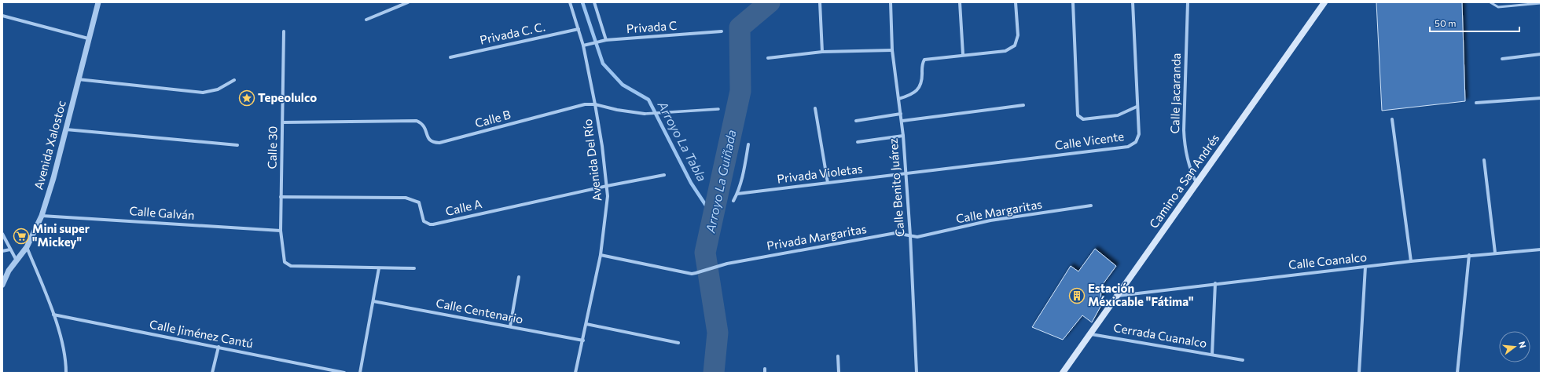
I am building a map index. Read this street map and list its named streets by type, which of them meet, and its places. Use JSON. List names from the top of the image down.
{
  "streets": {
    "main road": ["Camino a San Andrés"],
    "street": [
      "Privada C",
      "Privada C. C.",
      "Calle Jacaranda",
      "Calle B",
      "Calle Vicente",
      "Avenida Xalostoc",
      "Calle 30",
      "Avenida Del Río",
      "Privada Violetas",
      "Calle Benito Juárez",
      "Calle A",
      "Calle Margaritas",
      "Calle Galván",
      "Privada Margaritas",
      "Calle Coanalco",
      "Calle Centenario",
      "Calle Jiménez Cantú",
      "Cerrada Cuanalco"
    ]
  },
  "crossings": [
    ["Privada C", "Avenida Del Río"],
    ["Privada C. C.", "Avenida Del Río"],
    ["Calle Jacaranda", "Camino a San Andrés"],
    ["Calle B", "Calle 30"],
    ["Calle B", "Avenida Del Río"],
    ["Calle Vicente", "Privada Violetas"],
    ["Calle Vicente", "Calle Benito Juárez"],
    ["Avenida Xalostoc", "Calle Galván"],
    ["Calle 30", "Calle A"],
    ["Calle 30", "Calle Galván"],
    ["Avenida Del Río", "Calle A"],
    ["Avenida Del Río", "Privada Margaritas"],
    ["Avenida Del Río", "Calle Centenario"],
    ["Privada Violetas", "Calle Benito Juárez"],
    ["Camino a San Andrés", "Calle Coanalco"],
    ["Camino a San Andrés", "Cerrada Cuanalco"],
    ["Calle Benito Juárez", "Calle Margaritas"],
    ["Calle Benito Juárez", "Privada Margaritas"],
    ["Calle Margaritas", "Privada Margaritas"],
    ["Calle Coanalco", "Cerrada Cuanalco"]
  ],
  "water": ["Arroyo La Tabla", "Arroyo La Guiñada"],
  "places": {
    "place": ["Tepeolulco"],
    "supermarket": ["Mini super \"Mickey\""],
    "building": ["Estación Méxicable \"Fátima\""]
  },
  "scale_bar": "50 m",
  "north": "right"
}
